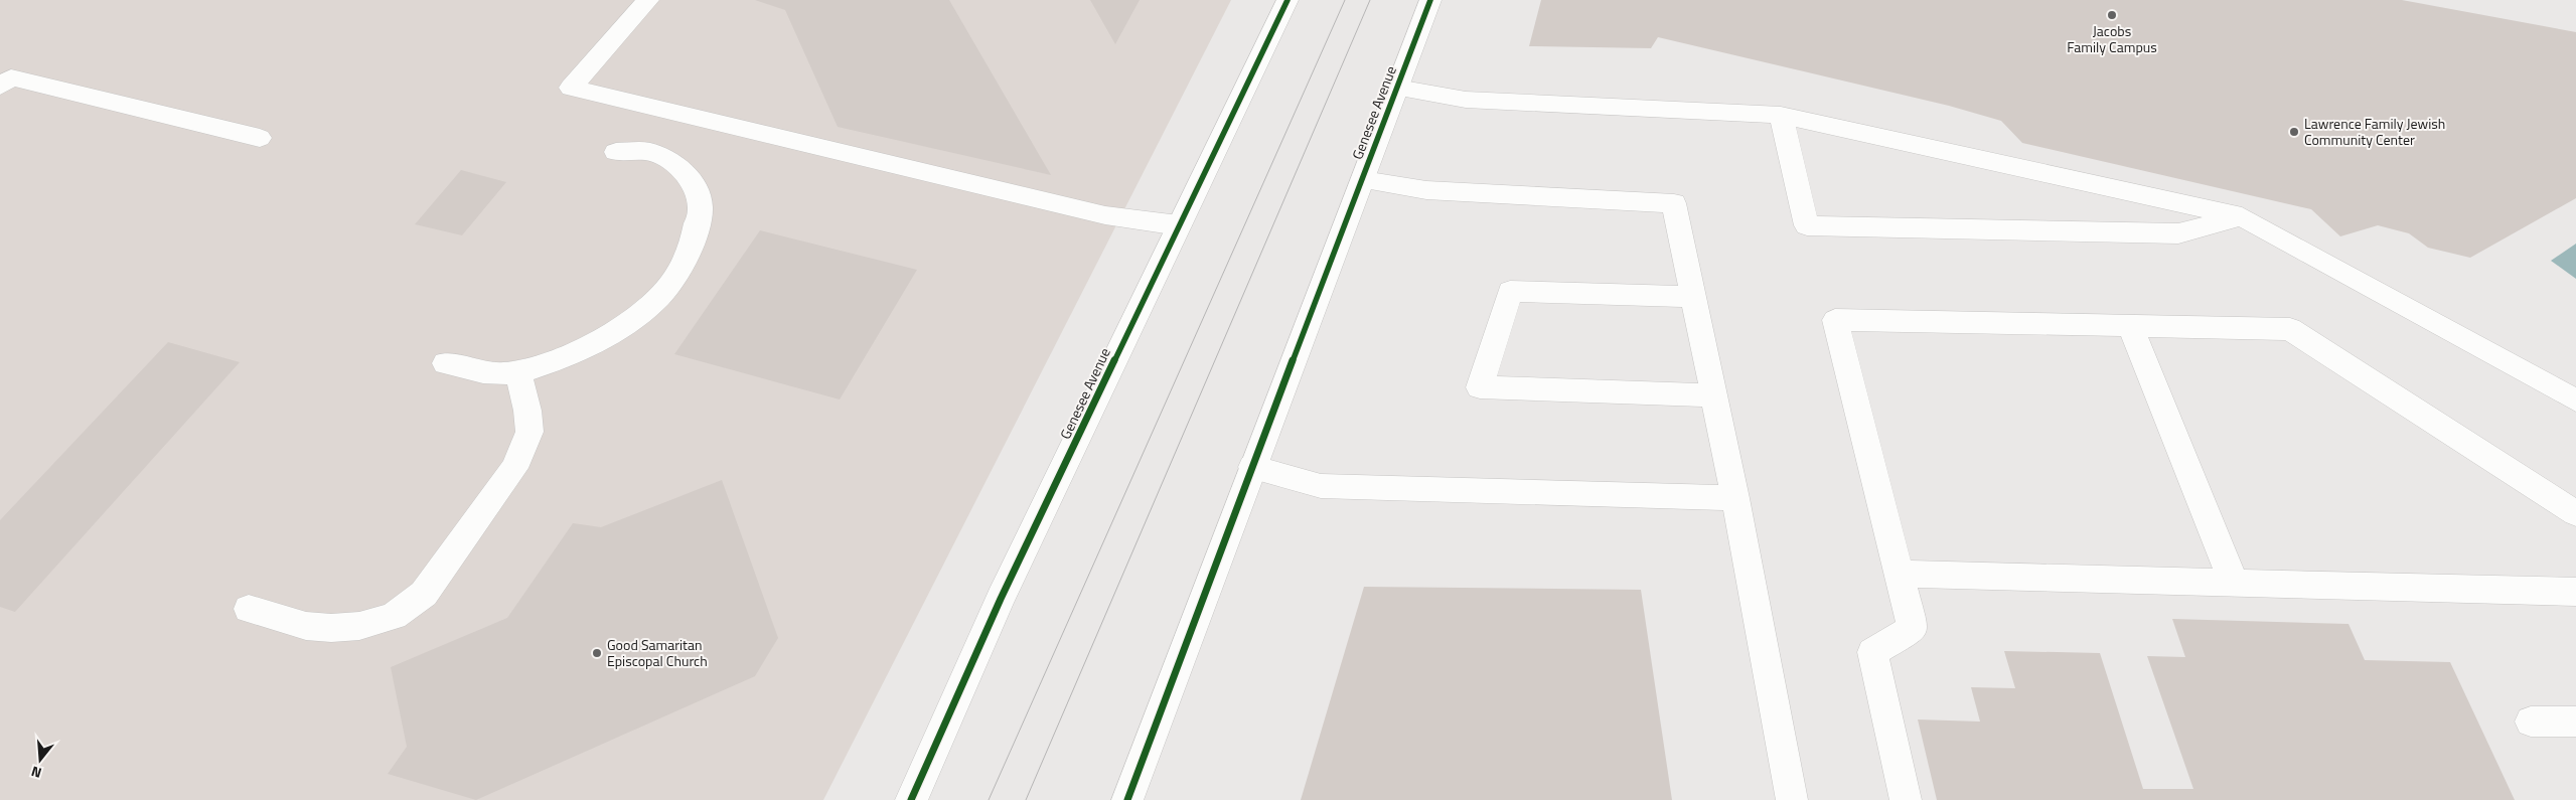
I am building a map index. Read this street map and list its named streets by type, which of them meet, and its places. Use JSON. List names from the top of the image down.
{
  "streets": {
    "main road": ["Genesee Avenue"]
  },
  "places": ["Jacobs Family Campus", "Lawrence Family Jewish Community Center", "Good Samaritan Episcopal Church"],
  "north": "bottom"
}
